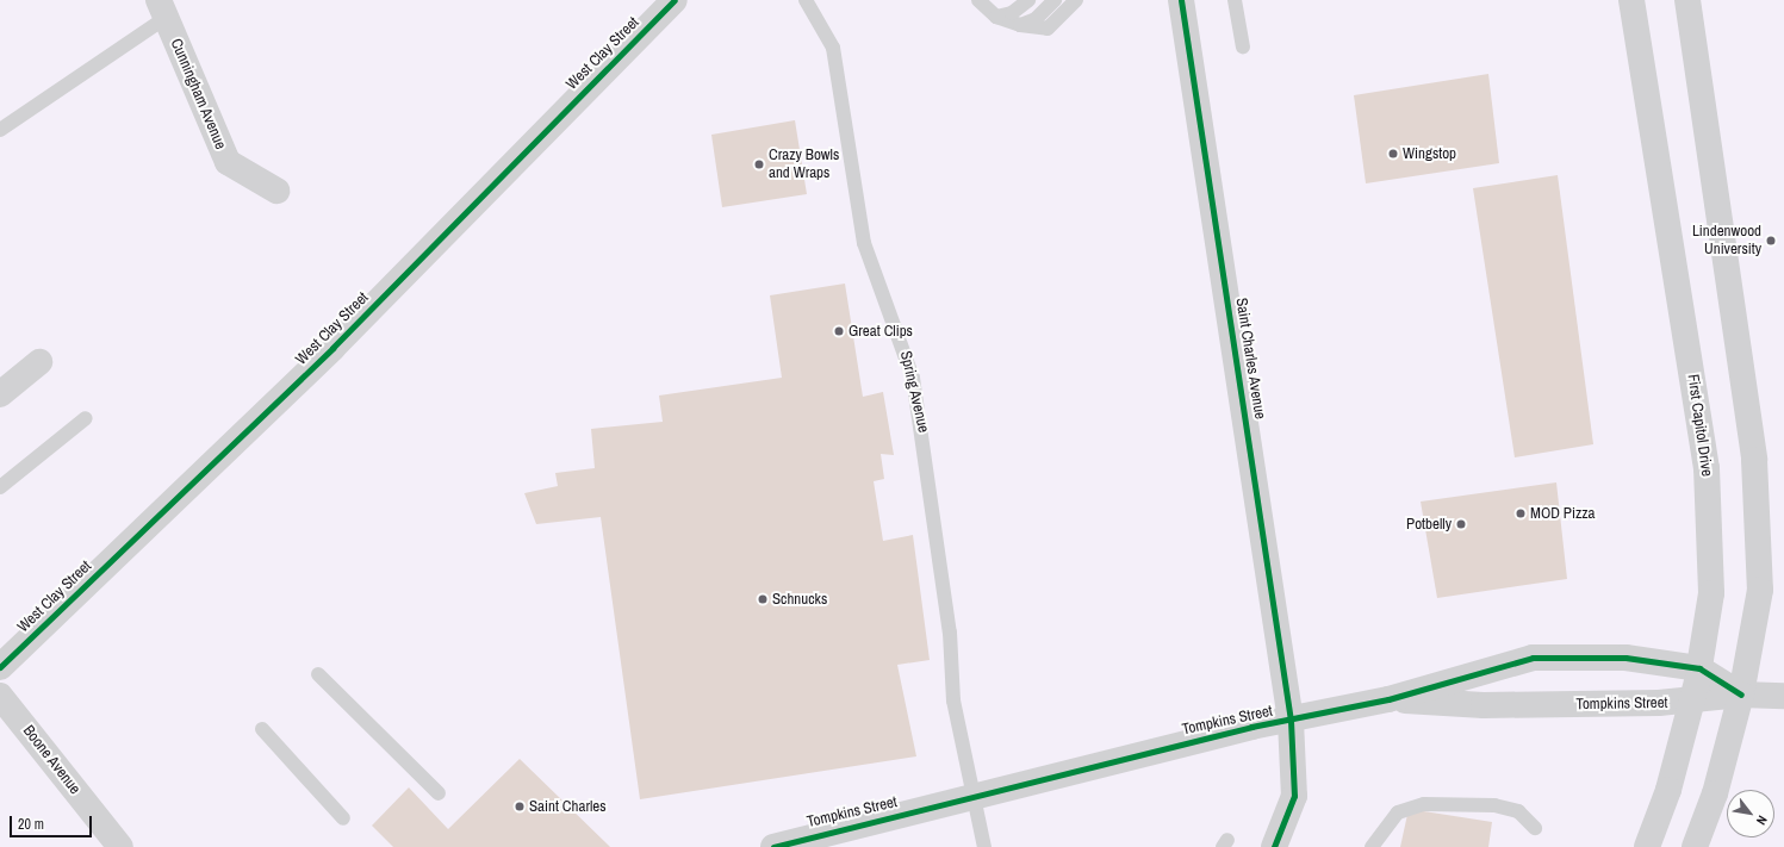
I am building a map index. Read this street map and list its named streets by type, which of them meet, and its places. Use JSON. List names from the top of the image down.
{
  "streets": {
    "street": [
      "West Clay Street",
      "Cunningham Avenue",
      "Saint Charles Avenue",
      "First Capitol Drive",
      "Tompkins Street",
      "Boone Avenue"
    ],
    "lane": ["Spring Avenue"]
  },
  "crossings": [
    ["Saint Charles Avenue", "Tompkins Street"],
    ["Spring Avenue", "Tompkins Street"],
    ["First Capitol Drive", "Tompkins Street"]
  ],
  "places": [
    "Wingstop",
    "Crazy Bowls and Wraps",
    "Lindenwood University",
    "Great Clips",
    "MOD Pizza",
    "Potbelly",
    "Schnucks",
    "Saint Charles"
  ],
  "scale_bar": "20 m",
  "north": "bottom right"
}
